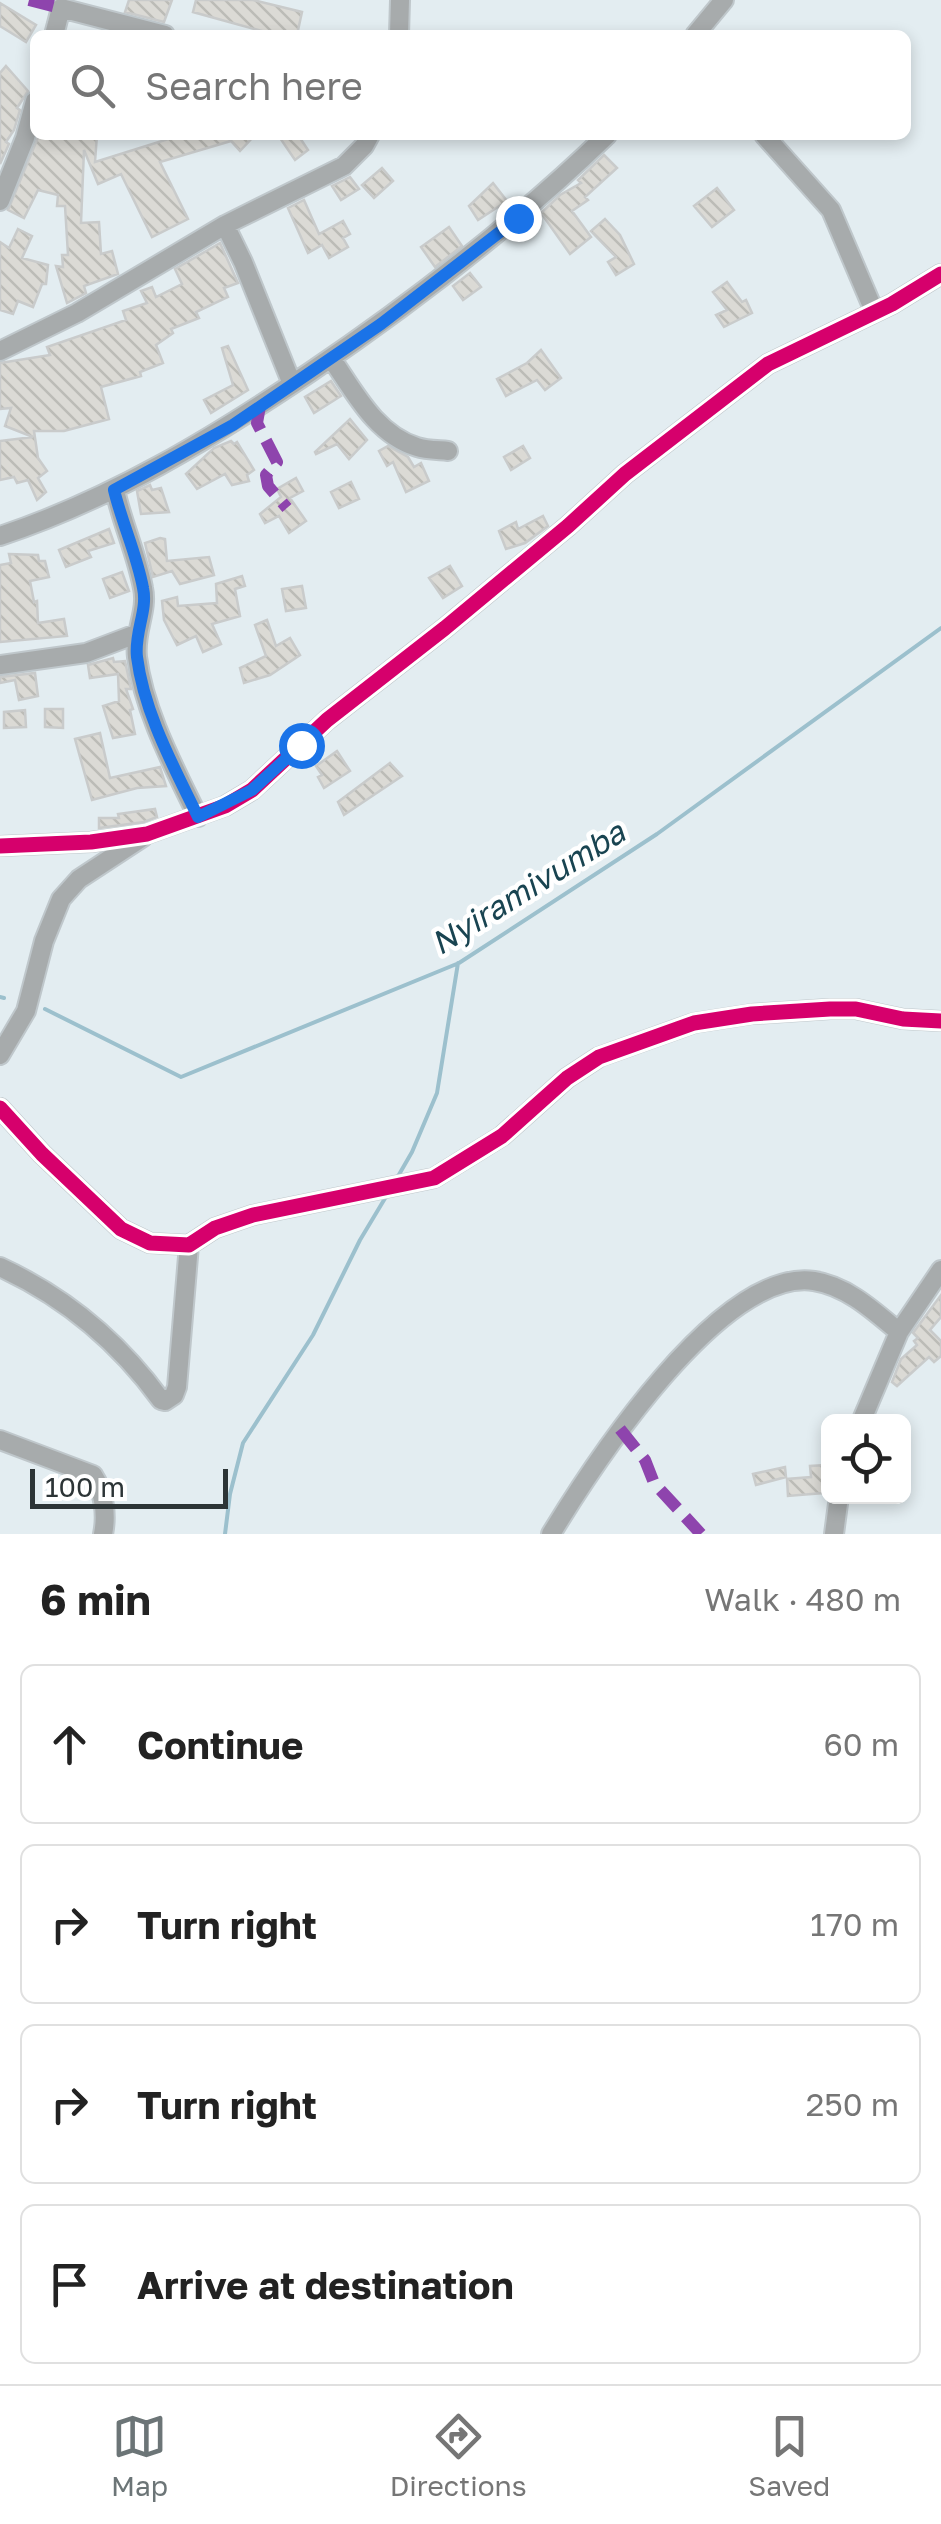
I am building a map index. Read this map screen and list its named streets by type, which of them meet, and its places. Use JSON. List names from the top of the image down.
{
  "water": ["Nyiramivumba"],
  "scale_bar": "100 m",
  "page": {
    "search": "Search here",
    "scale": "100 m",
    "heading": ["6 min", "Walk · 480 m"],
    "list": [
      ["Continue", "60 m"],
      ["Turn right", "170 m"],
      ["Turn right", "250 m"],
      "Arrive at destination"
    ],
    "nav": ["Map", "Directions", "Saved"]
  }
}
